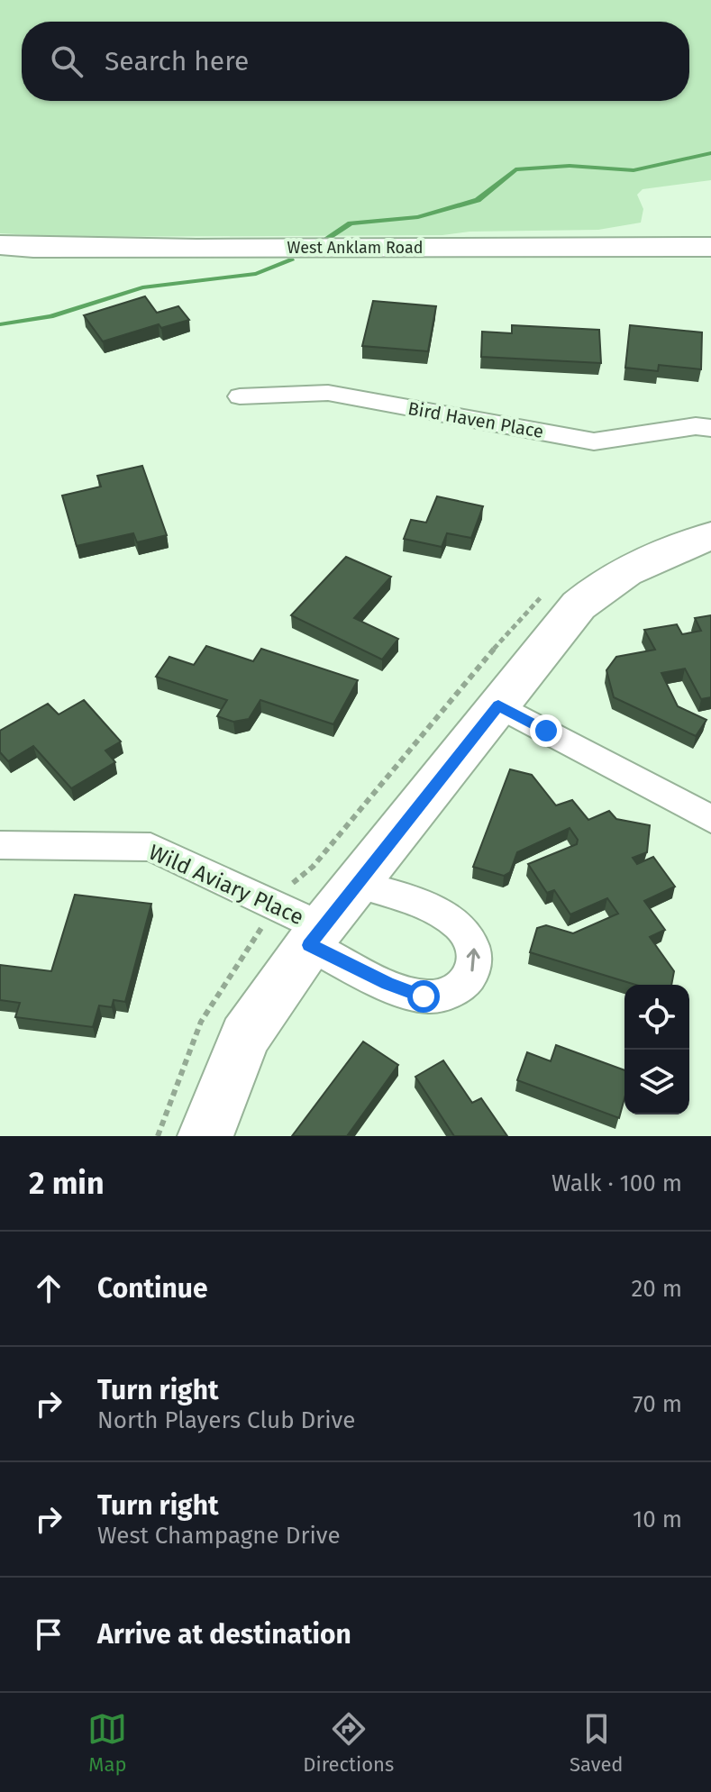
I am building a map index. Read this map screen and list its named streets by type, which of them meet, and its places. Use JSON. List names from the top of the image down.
{
  "streets": {
    "main road": ["West Anklam Road"],
    "street": ["Bird Haven Place", "Wild Aviary Place"]
  },
  "page": {
    "search": "Search here",
    "heading": ["2 min", "Walk · 100 m"],
    "list": [
      ["Continue", "20 m"],
      ["Turn right", "North Players Club Drive", "70 m"],
      ["Turn right", "West Champagne Drive", "10 m"],
      "Arrive at destination"
    ],
    "nav": ["Map", "Directions", "Saved"]
  }
}
